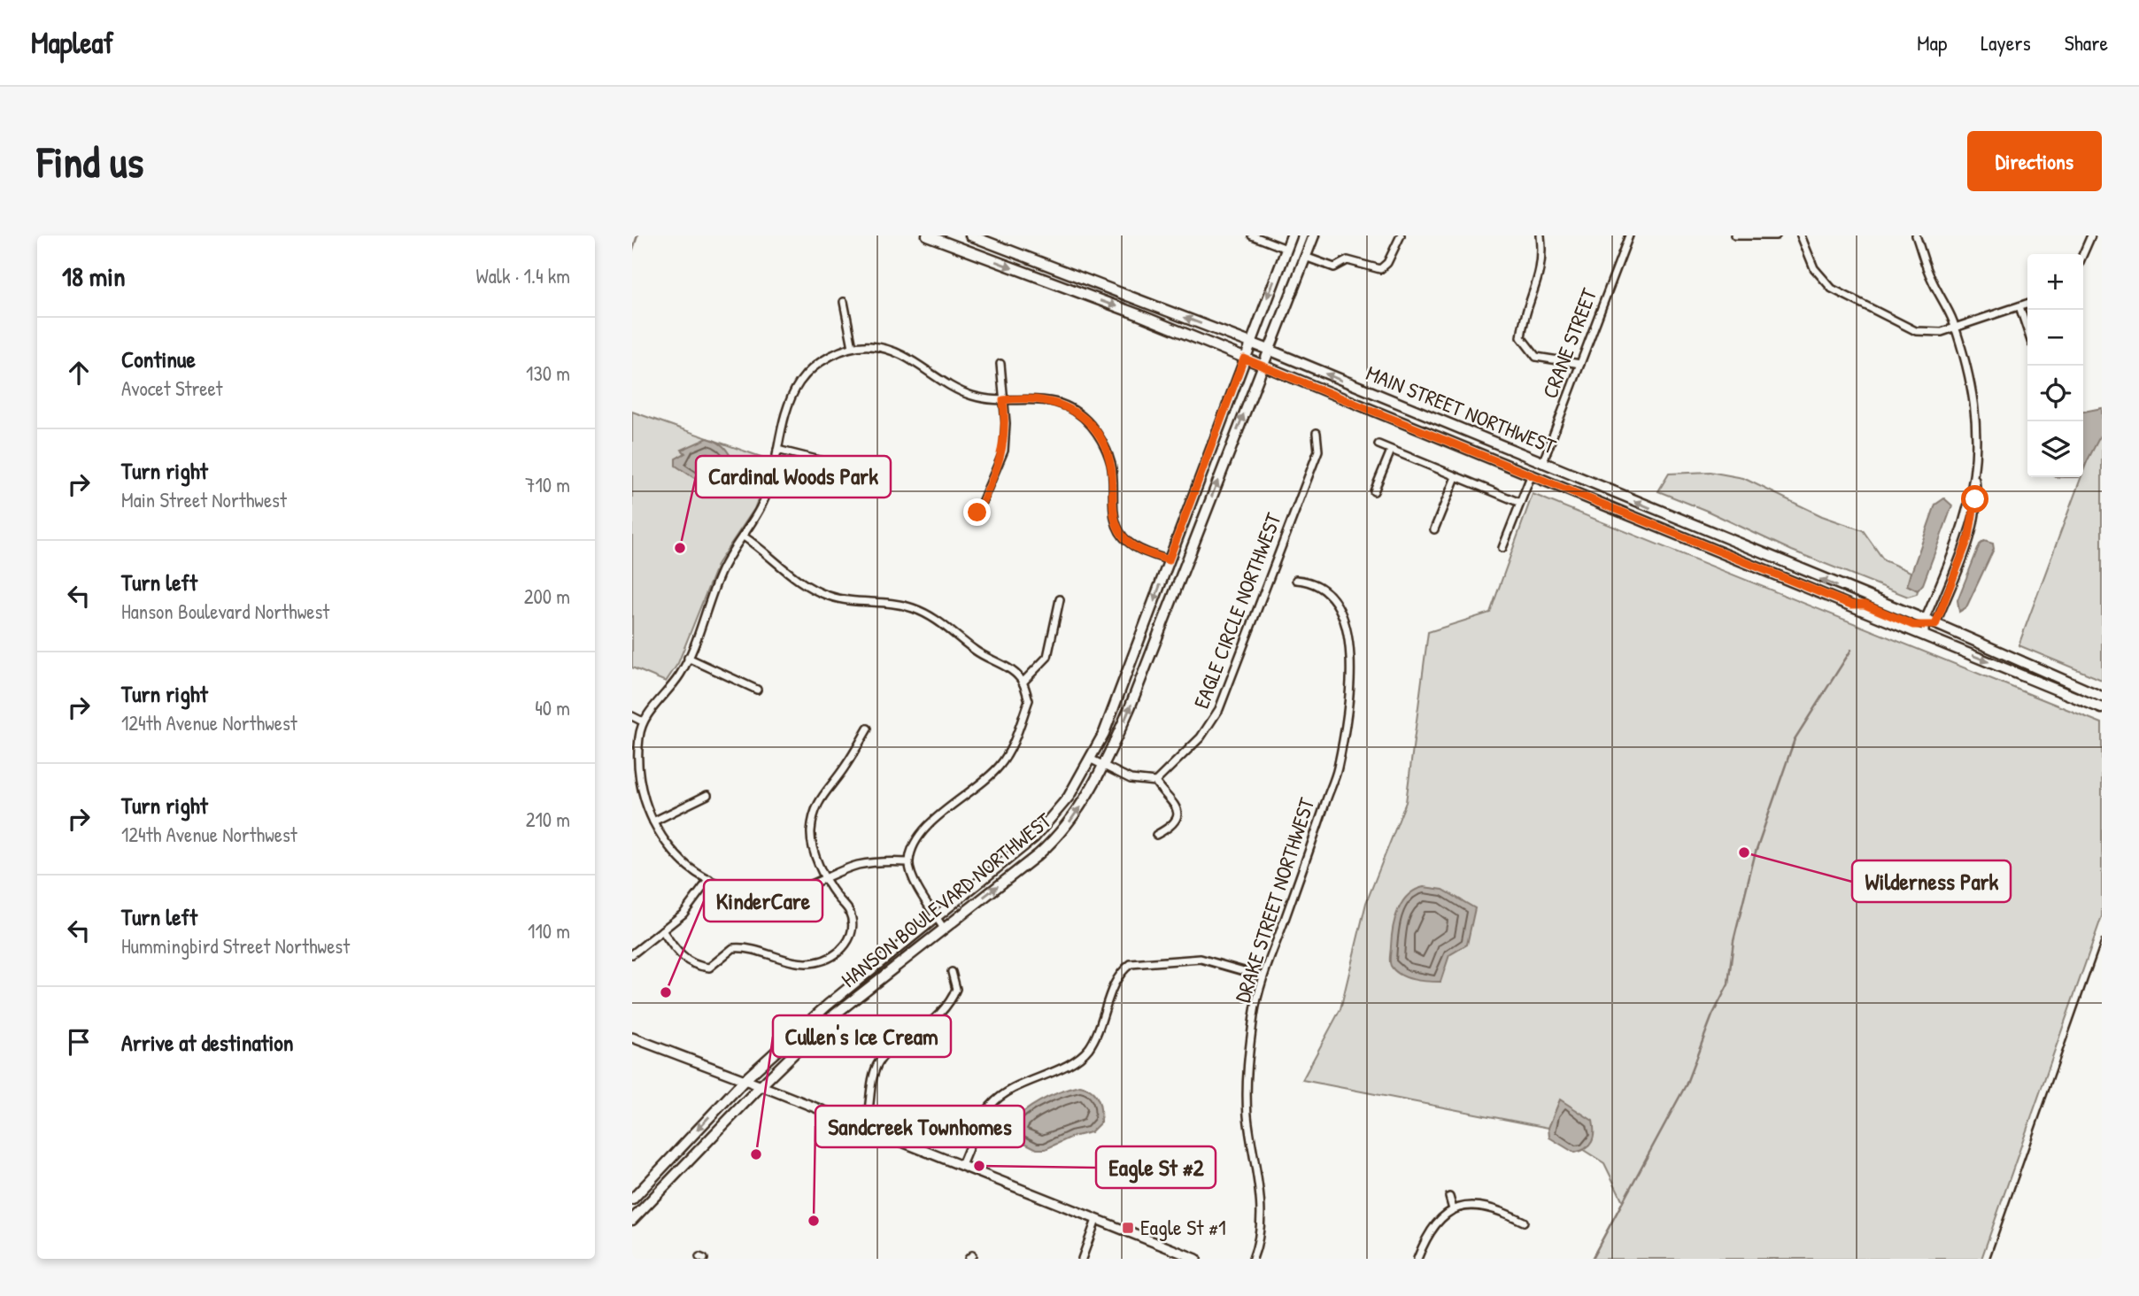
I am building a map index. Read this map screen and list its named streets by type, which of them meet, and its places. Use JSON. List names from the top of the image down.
{
  "streets": {
    "main road": ["MAIN STREET NORTHWEST", "HANSON BOULEVARD NORTHWEST"],
    "street": ["CRANE STREET", "EAGLE CIRCLE NORTHWEST", "DRAKE STREET NORTHWEST"]
  },
  "crossings": [
    ["CRANE STREET", "MAIN STREET NORTHWEST"],
    ["MAIN STREET NORTHWEST", "HANSON BOULEVARD NORTHWEST"]
  ],
  "places": {
    "other": [
      "Cardinal Woods Park",
      "Wilderness Park",
      "KinderCare",
      "Cullen's Ice Cream",
      "Eagle St #2",
      "Sandcreek Townhomes"
    ],
    "transit": ["Eagle St #1"]
  },
  "page": {
    "header": "Mapleaf",
    "nav": ["Map", "Layers", "Share"],
    "buttons": "Directions",
    "title": "Find us",
    "heading": ["18 min", "Walk · 1.4 km"],
    "map_buttons": ["+", "−"],
    "list": [
      ["Continue", "Avocet Street", "130 m"],
      ["Turn right", "Main Street Northwest", "710 m"],
      ["Turn left", "Hanson Boulevard Northwest", "200 m"],
      ["Turn right", "124th Avenue Northwest", "40 m"],
      ["Turn right", "124th Avenue Northwest", "210 m"],
      ["Turn left", "Hummingbird Street Northwest", "110 m"],
      "Arrive at destination"
    ]
  }
}
